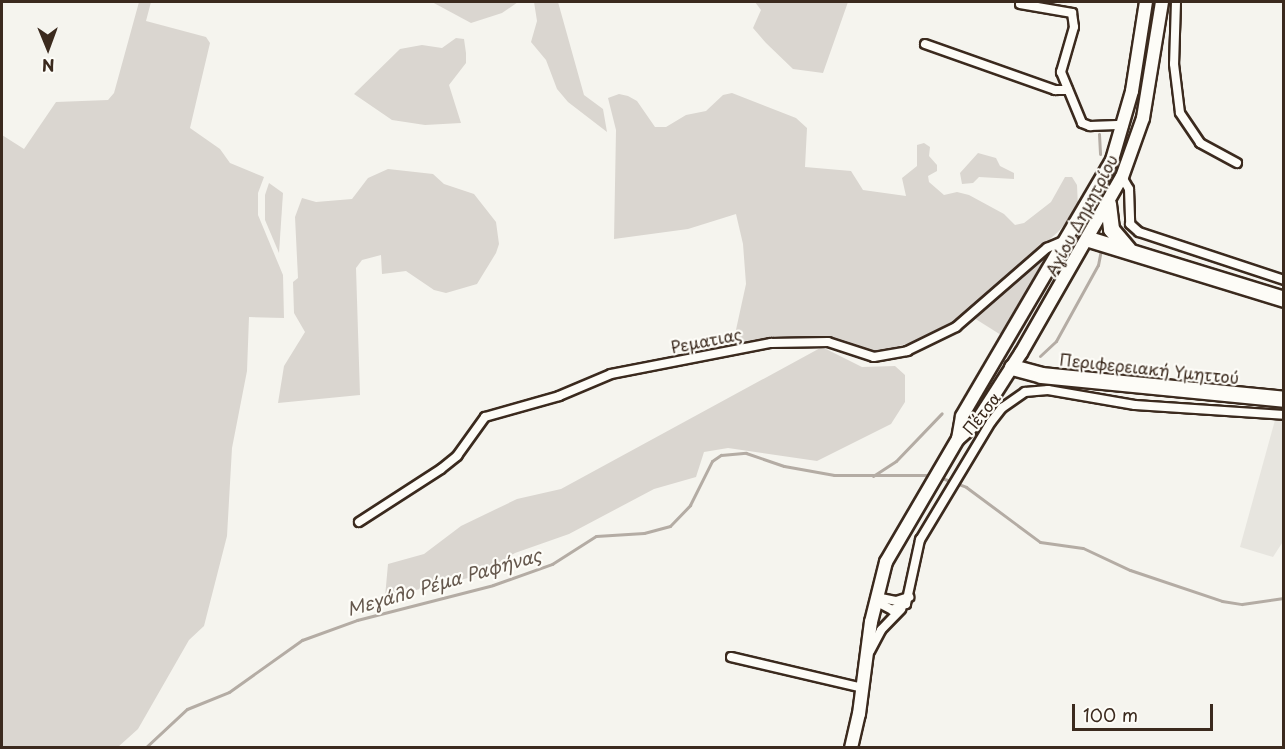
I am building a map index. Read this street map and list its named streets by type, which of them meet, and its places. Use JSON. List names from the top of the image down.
{
  "streets": {
    "highway": ["Περιφερειακή Υμηττού"],
    "main road": ["Αγίου Δημητρίου", "Πέτσα"],
    "street": ["Ρεματιας"]
  },
  "crossings": [
    ["Αγίου Δημητρίου", "Ρεματιας"],
    ["Αγίου Δημητρίου", "Πέτσα"],
    ["Ρεματιας", "Πέτσα"],
    ["Περιφερειακή Υμηττού", "Πέτσα"]
  ],
  "water": ["Μεγάλο Ρέμα Ραφήνας"],
  "scale_bar": "100 m",
  "north": "bottom"
}
